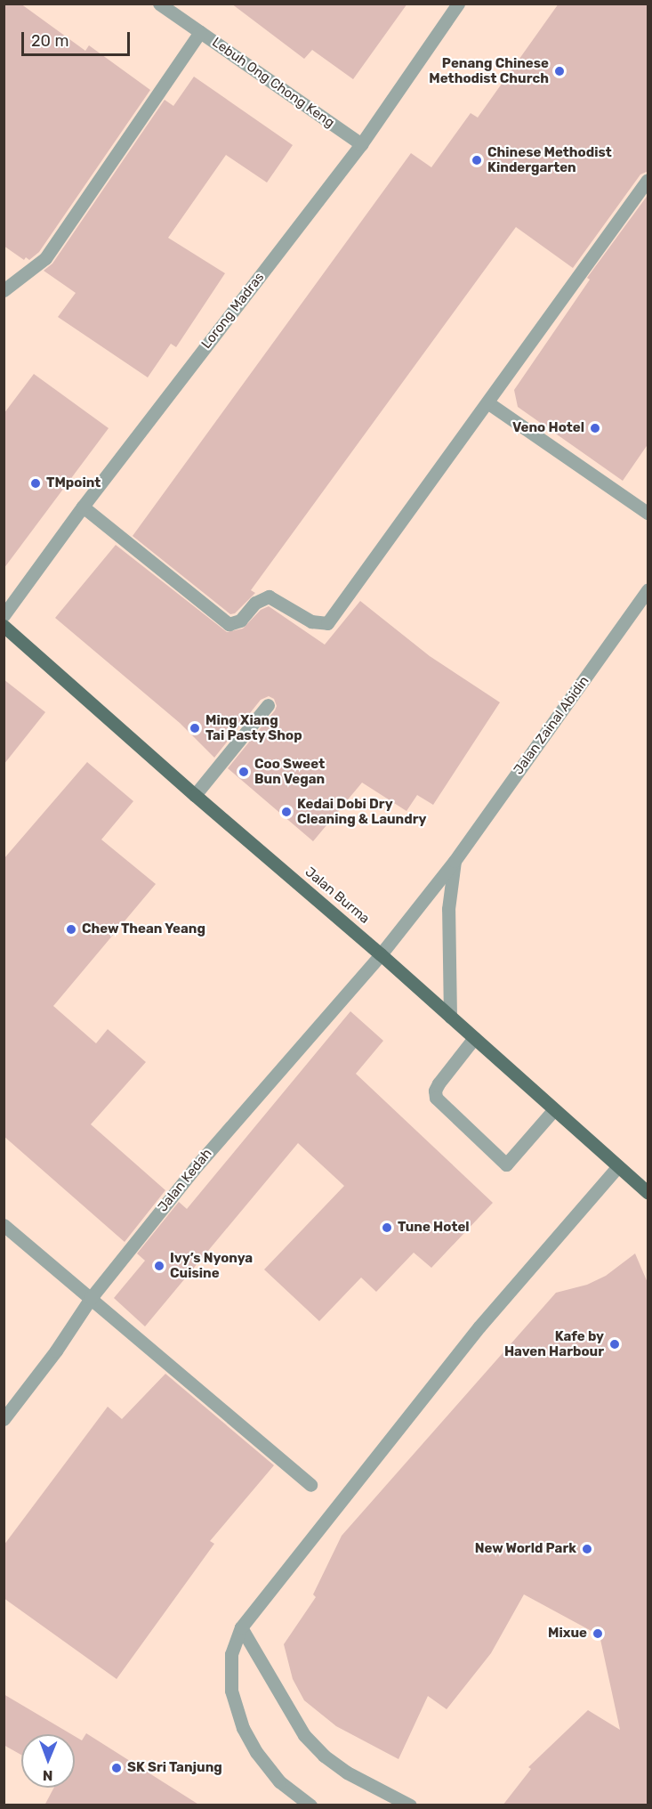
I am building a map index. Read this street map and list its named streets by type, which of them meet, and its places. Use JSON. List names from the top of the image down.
{
  "streets": {
    "main road": ["Jalan Burma"],
    "street": [
      "Lebuh Ong Chong Keng",
      "Lorong Madras",
      "Jalan Zainal Abidin",
      "Jalan Kedah"
    ]
  },
  "crossings": [
    ["Lebuh Ong Chong Keng", "Lorong Madras"],
    ["Jalan Zainal Abidin", "Jalan Burma"],
    ["Jalan Zainal Abidin", "Jalan Kedah"],
    ["Jalan Burma", "Jalan Kedah"]
  ],
  "places": [
    "Penang Chinese Methodist Church",
    "Chinese Methodist Kindergarten",
    "Veno Hotel",
    "TMpoint",
    "Ming Xiang Tai Pasty Shop",
    "Coo Sweet Bun Vegan",
    "Kedai Dobi Dry Cleaning & Laundry",
    "Chew Thean Yeang",
    "Tune Hotel",
    "Ivy’s Nyonya Cuisine",
    "Kafe by Haven Harbour",
    "New World Park",
    "Mixue",
    "SK Sri Tanjung"
  ],
  "scale_bar": "20 m",
  "north": "bottom"
}
